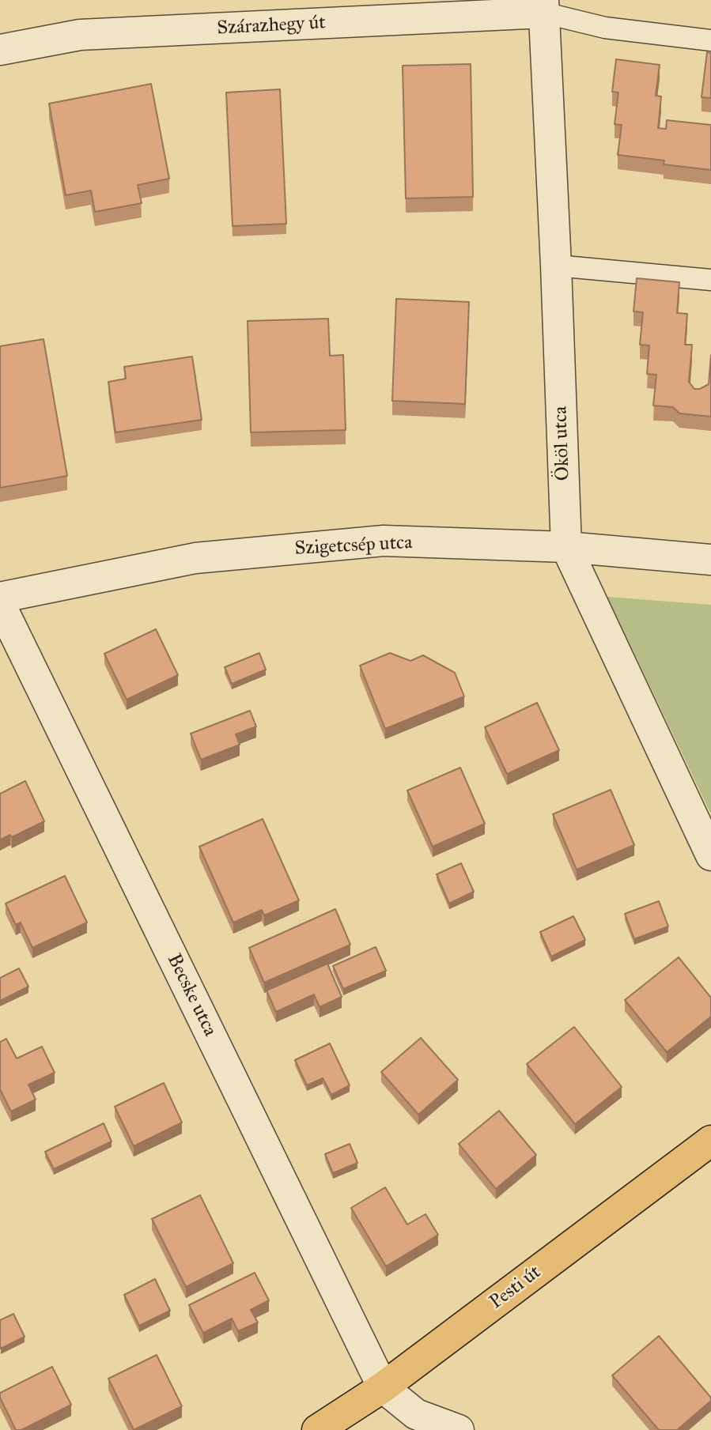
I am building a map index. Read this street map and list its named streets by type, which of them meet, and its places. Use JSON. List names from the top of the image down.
{
  "streets": {
    "main road": ["Pesti út"],
    "street": [
      "Szárazhegy út",
      "Ököl utca",
      "Szigetcsép utca",
      "Becske utca"
    ]
  },
  "crossings": [
    ["Szárazhegy út", "Ököl utca"],
    ["Ököl utca", "Szigetcsép utca"],
    ["Becske utca", "Pesti út"]
  ]
}
